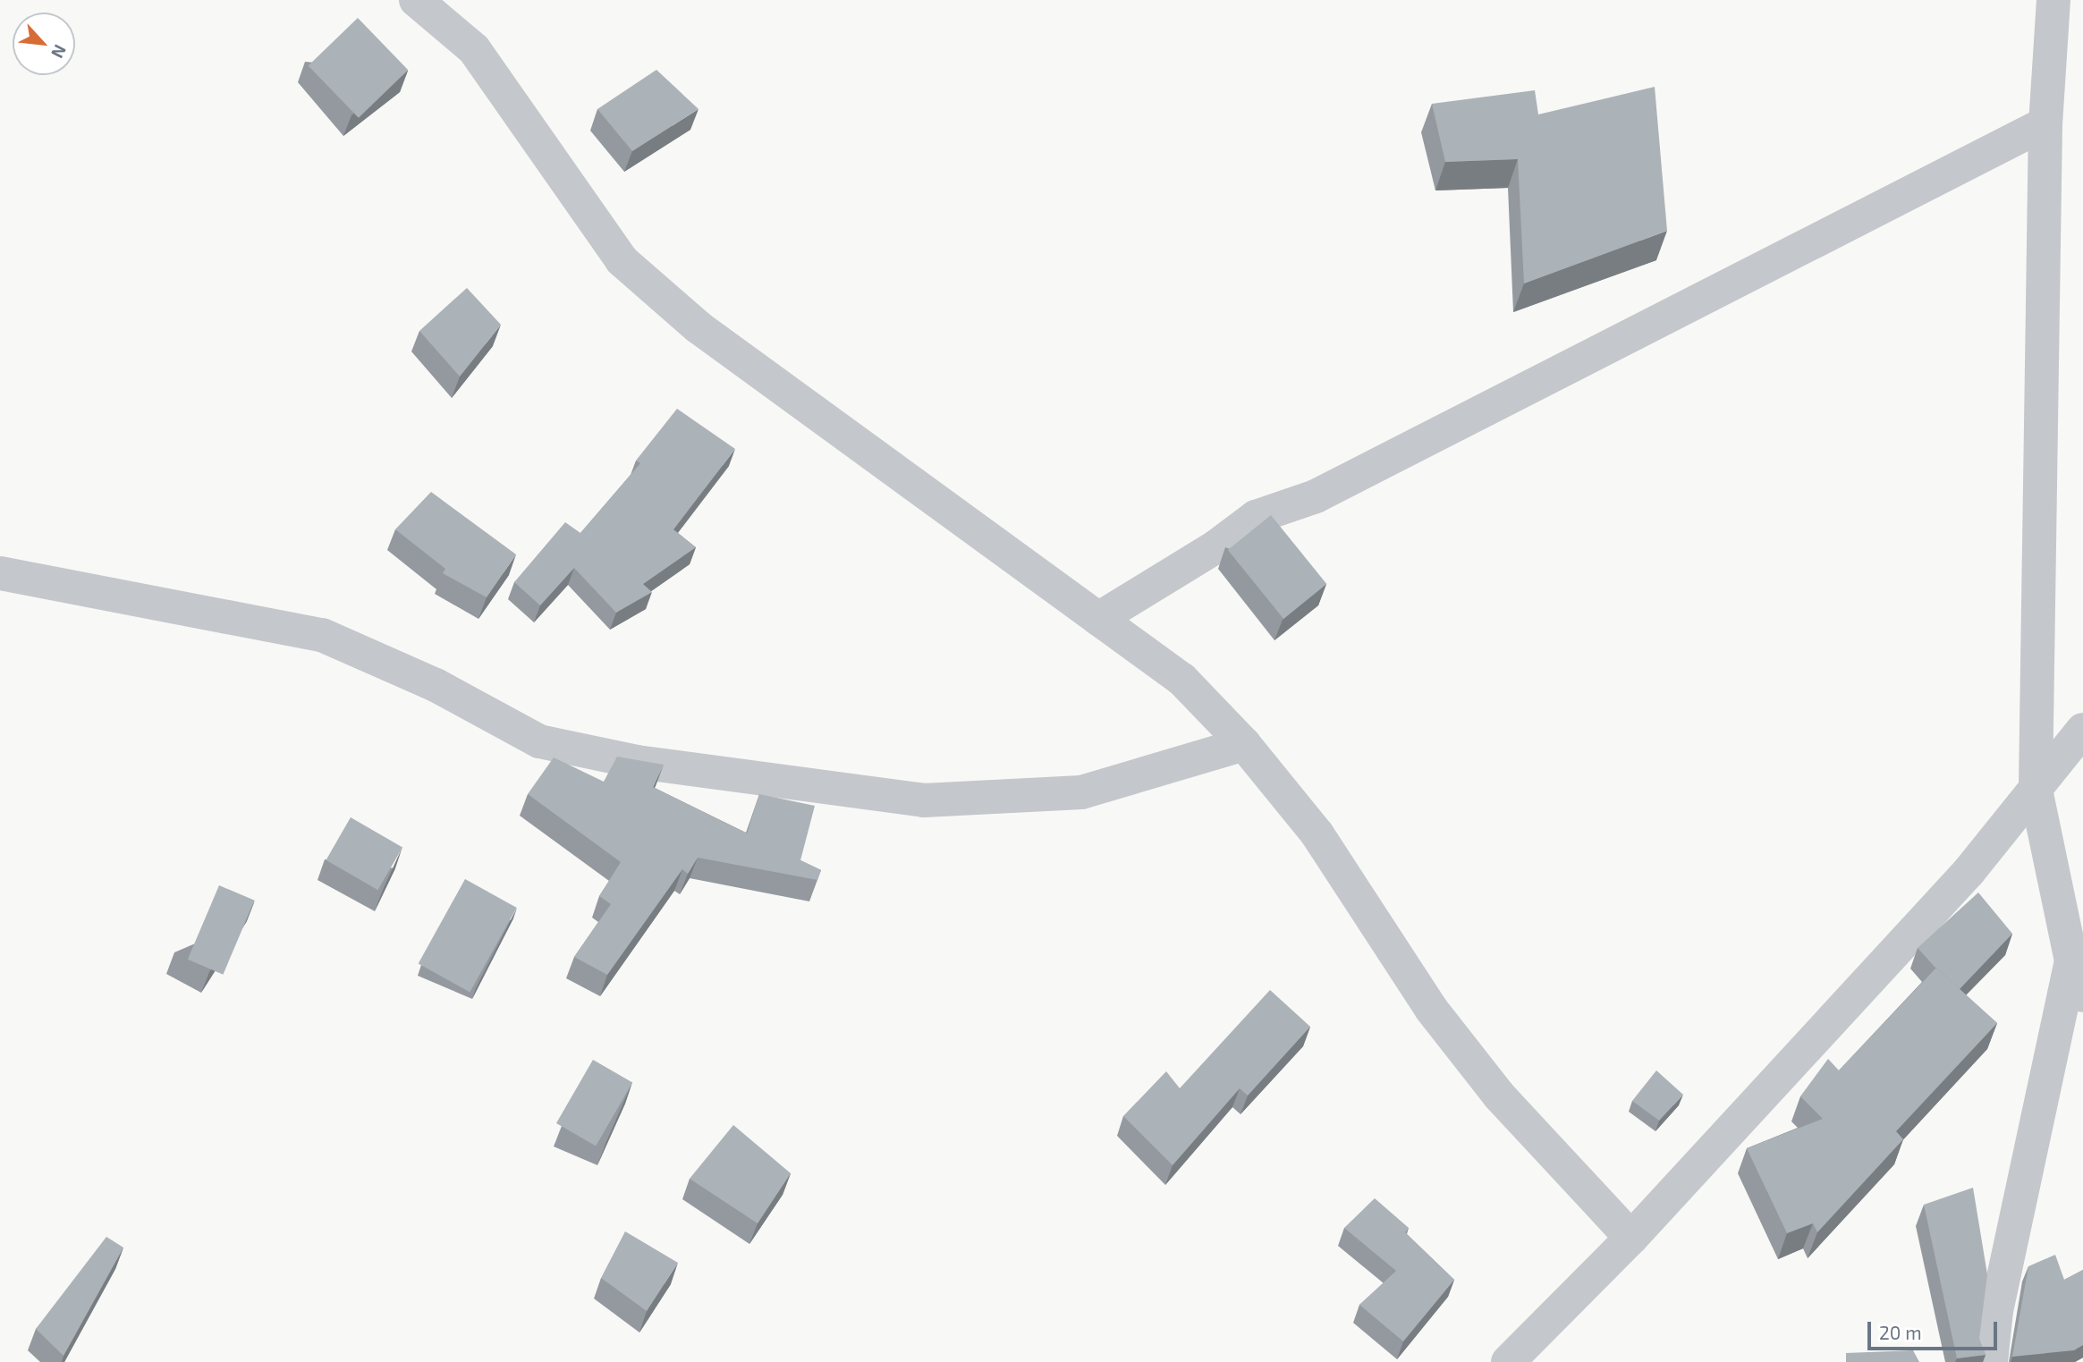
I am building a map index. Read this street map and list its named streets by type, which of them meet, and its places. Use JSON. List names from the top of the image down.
{
  "scale_bar": "20 m",
  "north": "bottom right"
}
